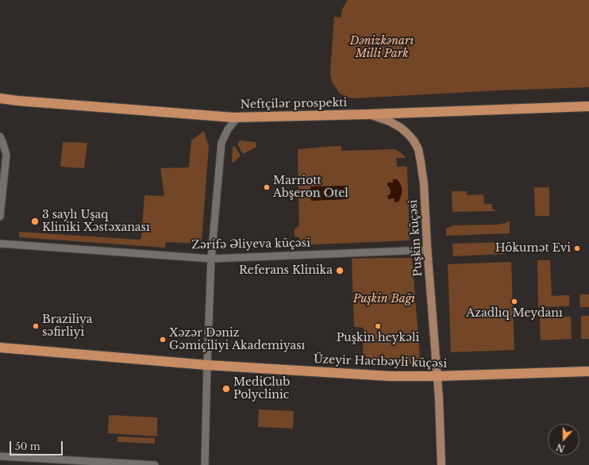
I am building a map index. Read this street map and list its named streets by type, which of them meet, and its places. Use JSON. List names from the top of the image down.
{
  "streets": {
    "highway": ["Neftçilər prospekti", "Üzeyir Hacıbəyli küçəsi"],
    "main road": ["Puşkin küçəsi"],
    "street": ["Zərifə Əliyeva küçəsi"]
  },
  "crossings": [
    ["Neftçilər prospekti", "Puşkin küçəsi"],
    ["Puşkin küçəsi", "Zərifə Əliyeva küçəsi"],
    ["Puşkin küçəsi", "Üzeyir Hacıbəyli küçəsi"]
  ],
  "parks": ["Dənizkənarı Milli Park", "Puşkin Bağı"],
  "places": [
    "Marriott Abşeron Otel",
    "3 saylı Uşaq Kliniki Xəstəxanası",
    "Hökumət Evi",
    "Referans Klinika",
    "Azadlıq Meydanı",
    "Braziliya səfirliyi",
    "Puşkin heykəli",
    "Xəzər Dəniz Gəmiçiliyi Akademiyası",
    "MediClub Polyclinic"
  ],
  "scale_bar": "50 m",
  "north": "bottom"
}
